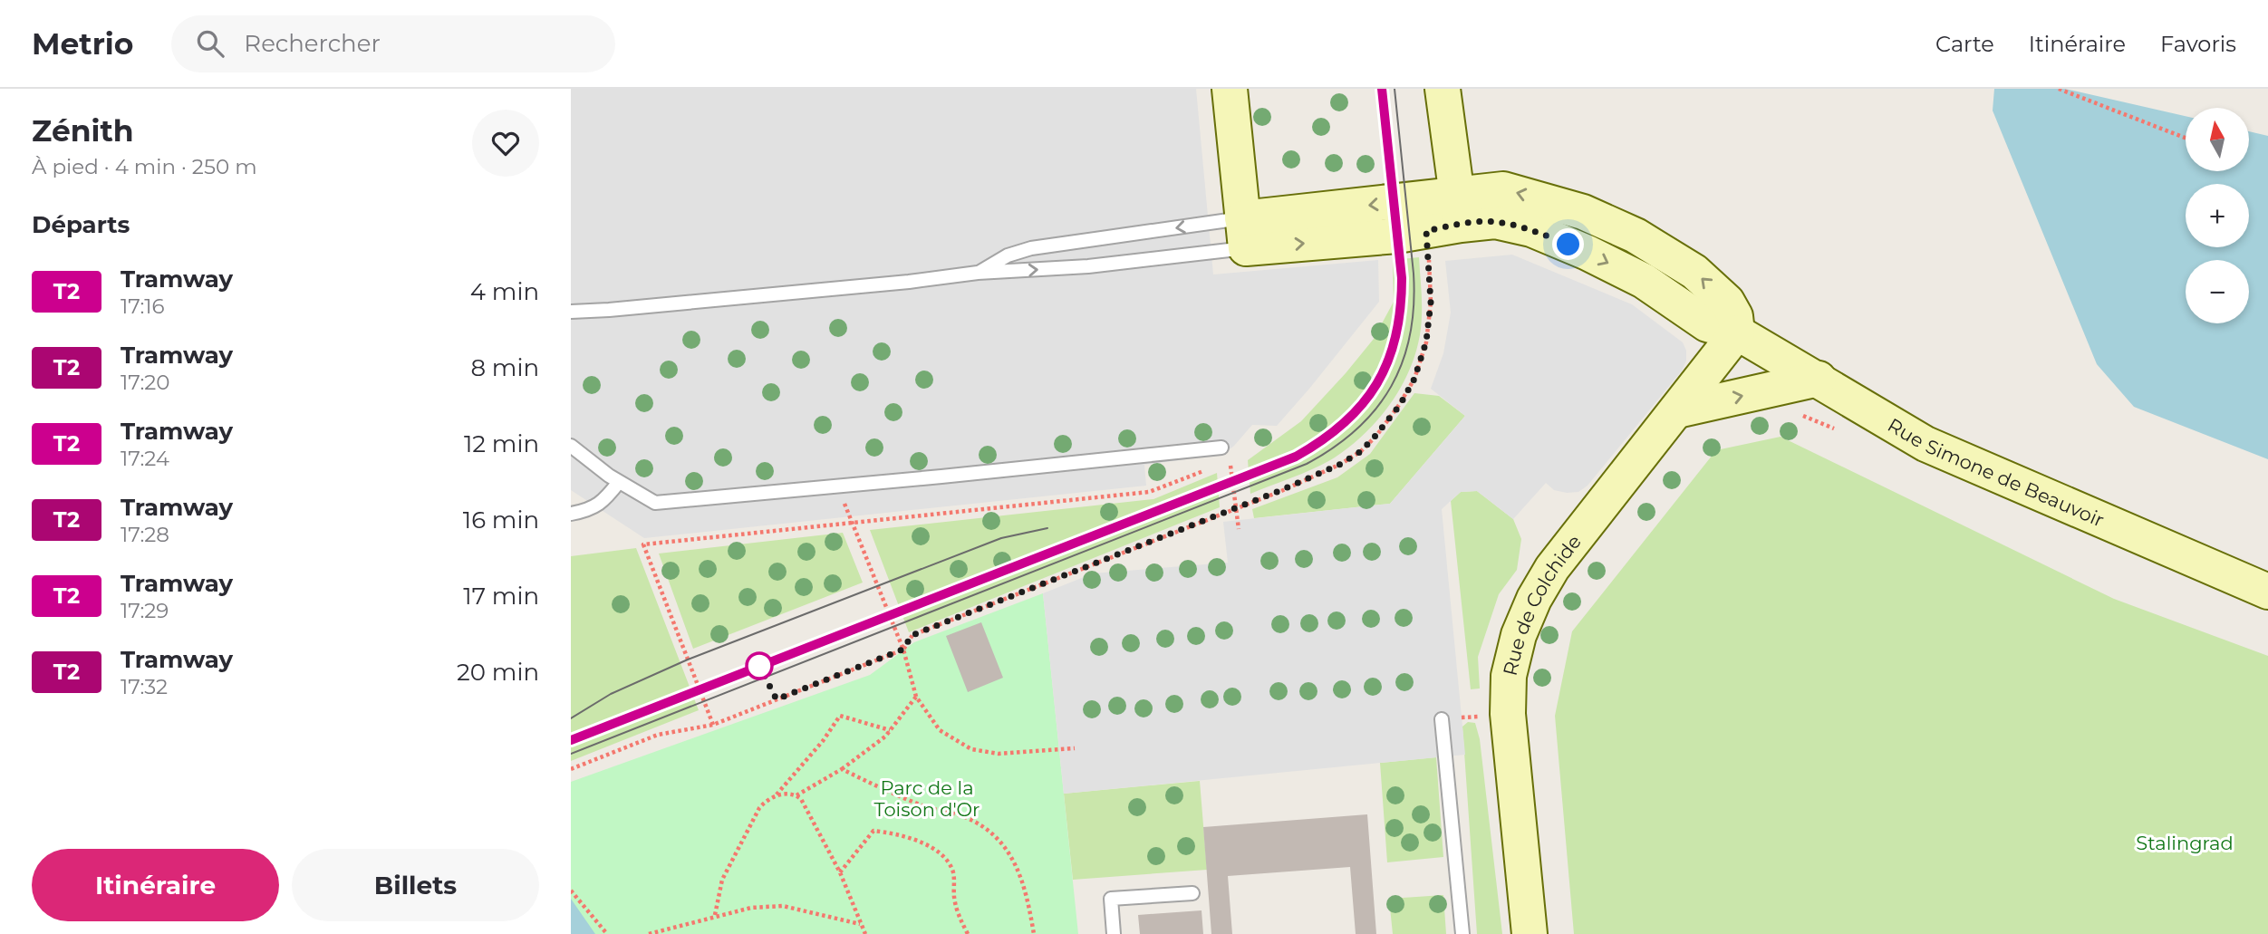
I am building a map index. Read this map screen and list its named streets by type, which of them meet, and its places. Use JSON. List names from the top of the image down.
{
  "streets": {
    "street": ["Rue Simone de Beauvoir", "Rue de Colchide"]
  },
  "crossings": [
    ["Rue Simone de Beauvoir", "Rue de Colchide"]
  ],
  "parks": ["Parc de la Toison d'Or", "Stalingrad"],
  "lines": ["tram line T2"],
  "north": "top",
  "page": {
    "header": "Metrio",
    "search": "Rechercher",
    "nav": ["Carte", "Itinéraire", "Favoris"],
    "heading": [
      ["Zénith", "À pied · 4 min · 250 m"],
      "Départs"
    ],
    "map_buttons": ["+", "−"],
    "list": [
      {
        "mark": "T2",
        "name": "Tramway",
        "note": "17:16",
        "value": "4 min"
      },
      {
        "mark": "T2",
        "name": "Tramway",
        "note": "17:20",
        "value": "8 min"
      },
      {
        "mark": "T2",
        "name": "Tramway",
        "note": "17:24",
        "value": "12 min"
      },
      {
        "mark": "T2",
        "name": "Tramway",
        "note": "17:28",
        "value": "16 min"
      },
      {
        "mark": "T2",
        "name": "Tramway",
        "note": "17:29",
        "value": "17 min"
      },
      {
        "mark": "T2",
        "name": "Tramway",
        "note": "17:32",
        "value": "20 min"
      }
    ],
    "buttons": ["Itinéraire", "Billets"]
  }
}
